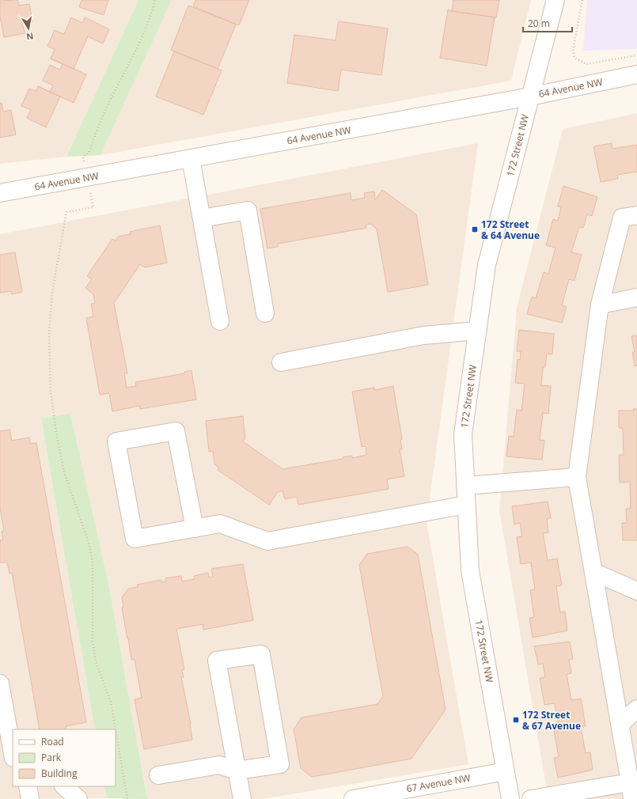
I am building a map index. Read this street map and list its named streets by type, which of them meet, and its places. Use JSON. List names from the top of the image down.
{
  "streets": {
    "street": ["64 Avenue NW", "172 Street NW", "67 Avenue NW"]
  },
  "crossings": [
    ["64 Avenue NW", "172 Street NW"],
    ["172 Street NW", "67 Avenue NW"]
  ],
  "places": {
    "transit": ["172 Street & 64 Avenue", "172 Street & 67 Avenue"]
  },
  "legend": ["Road", "Park", "Building"],
  "scale_bar": "20 m",
  "north": "bottom"
}
